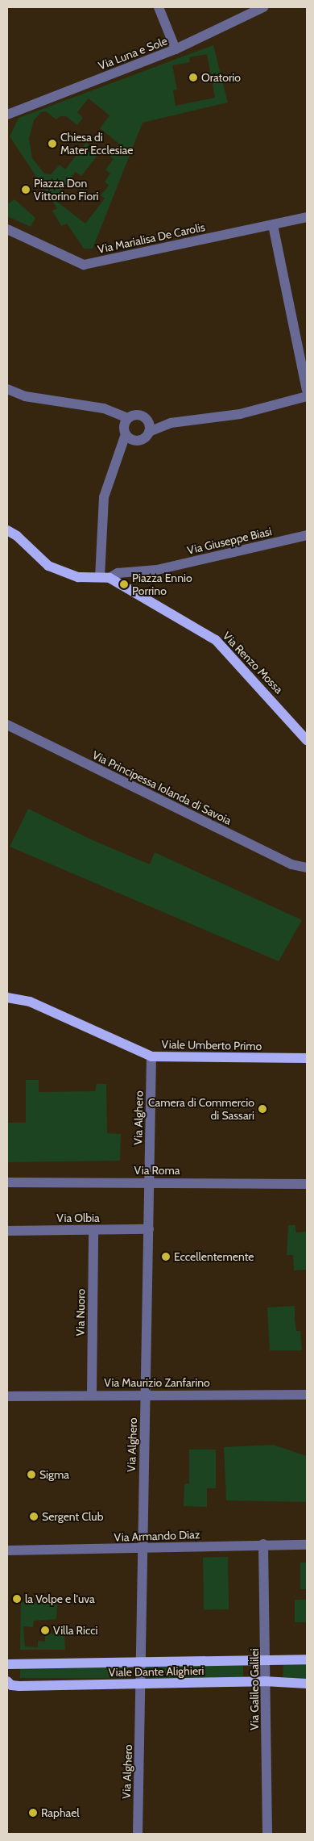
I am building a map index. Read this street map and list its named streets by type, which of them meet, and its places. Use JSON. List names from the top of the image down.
{
  "streets": {
    "main road": ["Via Renzo Mossa", "Viale Umberto Primo", "Viale Dante Alighieri"],
    "street": [
      "Via Luna e Sole",
      "Via Marialisa De Carolis",
      "Via Giuseppe Biasi",
      "Via Principessa Iolanda di Savoia",
      "Via Alghero",
      "Via Roma",
      "Via Olbia",
      "Via Nuoro",
      "Via Maurizio Zanfarino",
      "Via Armando Diaz",
      "Via Galileo Galilei"
    ]
  },
  "crossings": [
    ["Via Giuseppe Biasi", "Via Renzo Mossa"],
    ["Viale Umberto Primo", "Via Alghero"],
    ["Via Alghero", "Via Roma"],
    ["Via Alghero", "Via Olbia"],
    ["Via Alghero", "Via Maurizio Zanfarino"],
    ["Via Alghero", "Via Armando Diaz"],
    ["Via Alghero", "Viale Dante Alighieri"],
    ["Via Olbia", "Via Nuoro"],
    ["Via Nuoro", "Via Maurizio Zanfarino"],
    ["Via Armando Diaz", "Via Galileo Galilei"],
    ["Viale Dante Alighieri", "Via Galileo Galilei"]
  ],
  "places": [
    "Oratorio",
    "Chiesa di Mater Ecclesiae",
    "Piazza Don Vittorino Fiori",
    "Piazza Ennio Porrino",
    "Camera di Commercio di Sassari",
    "Eccellentemente",
    "Sigma",
    "Sergent Club",
    "la Volpe e l'uva",
    "Villa Ricci",
    "Raphael"
  ]
}
